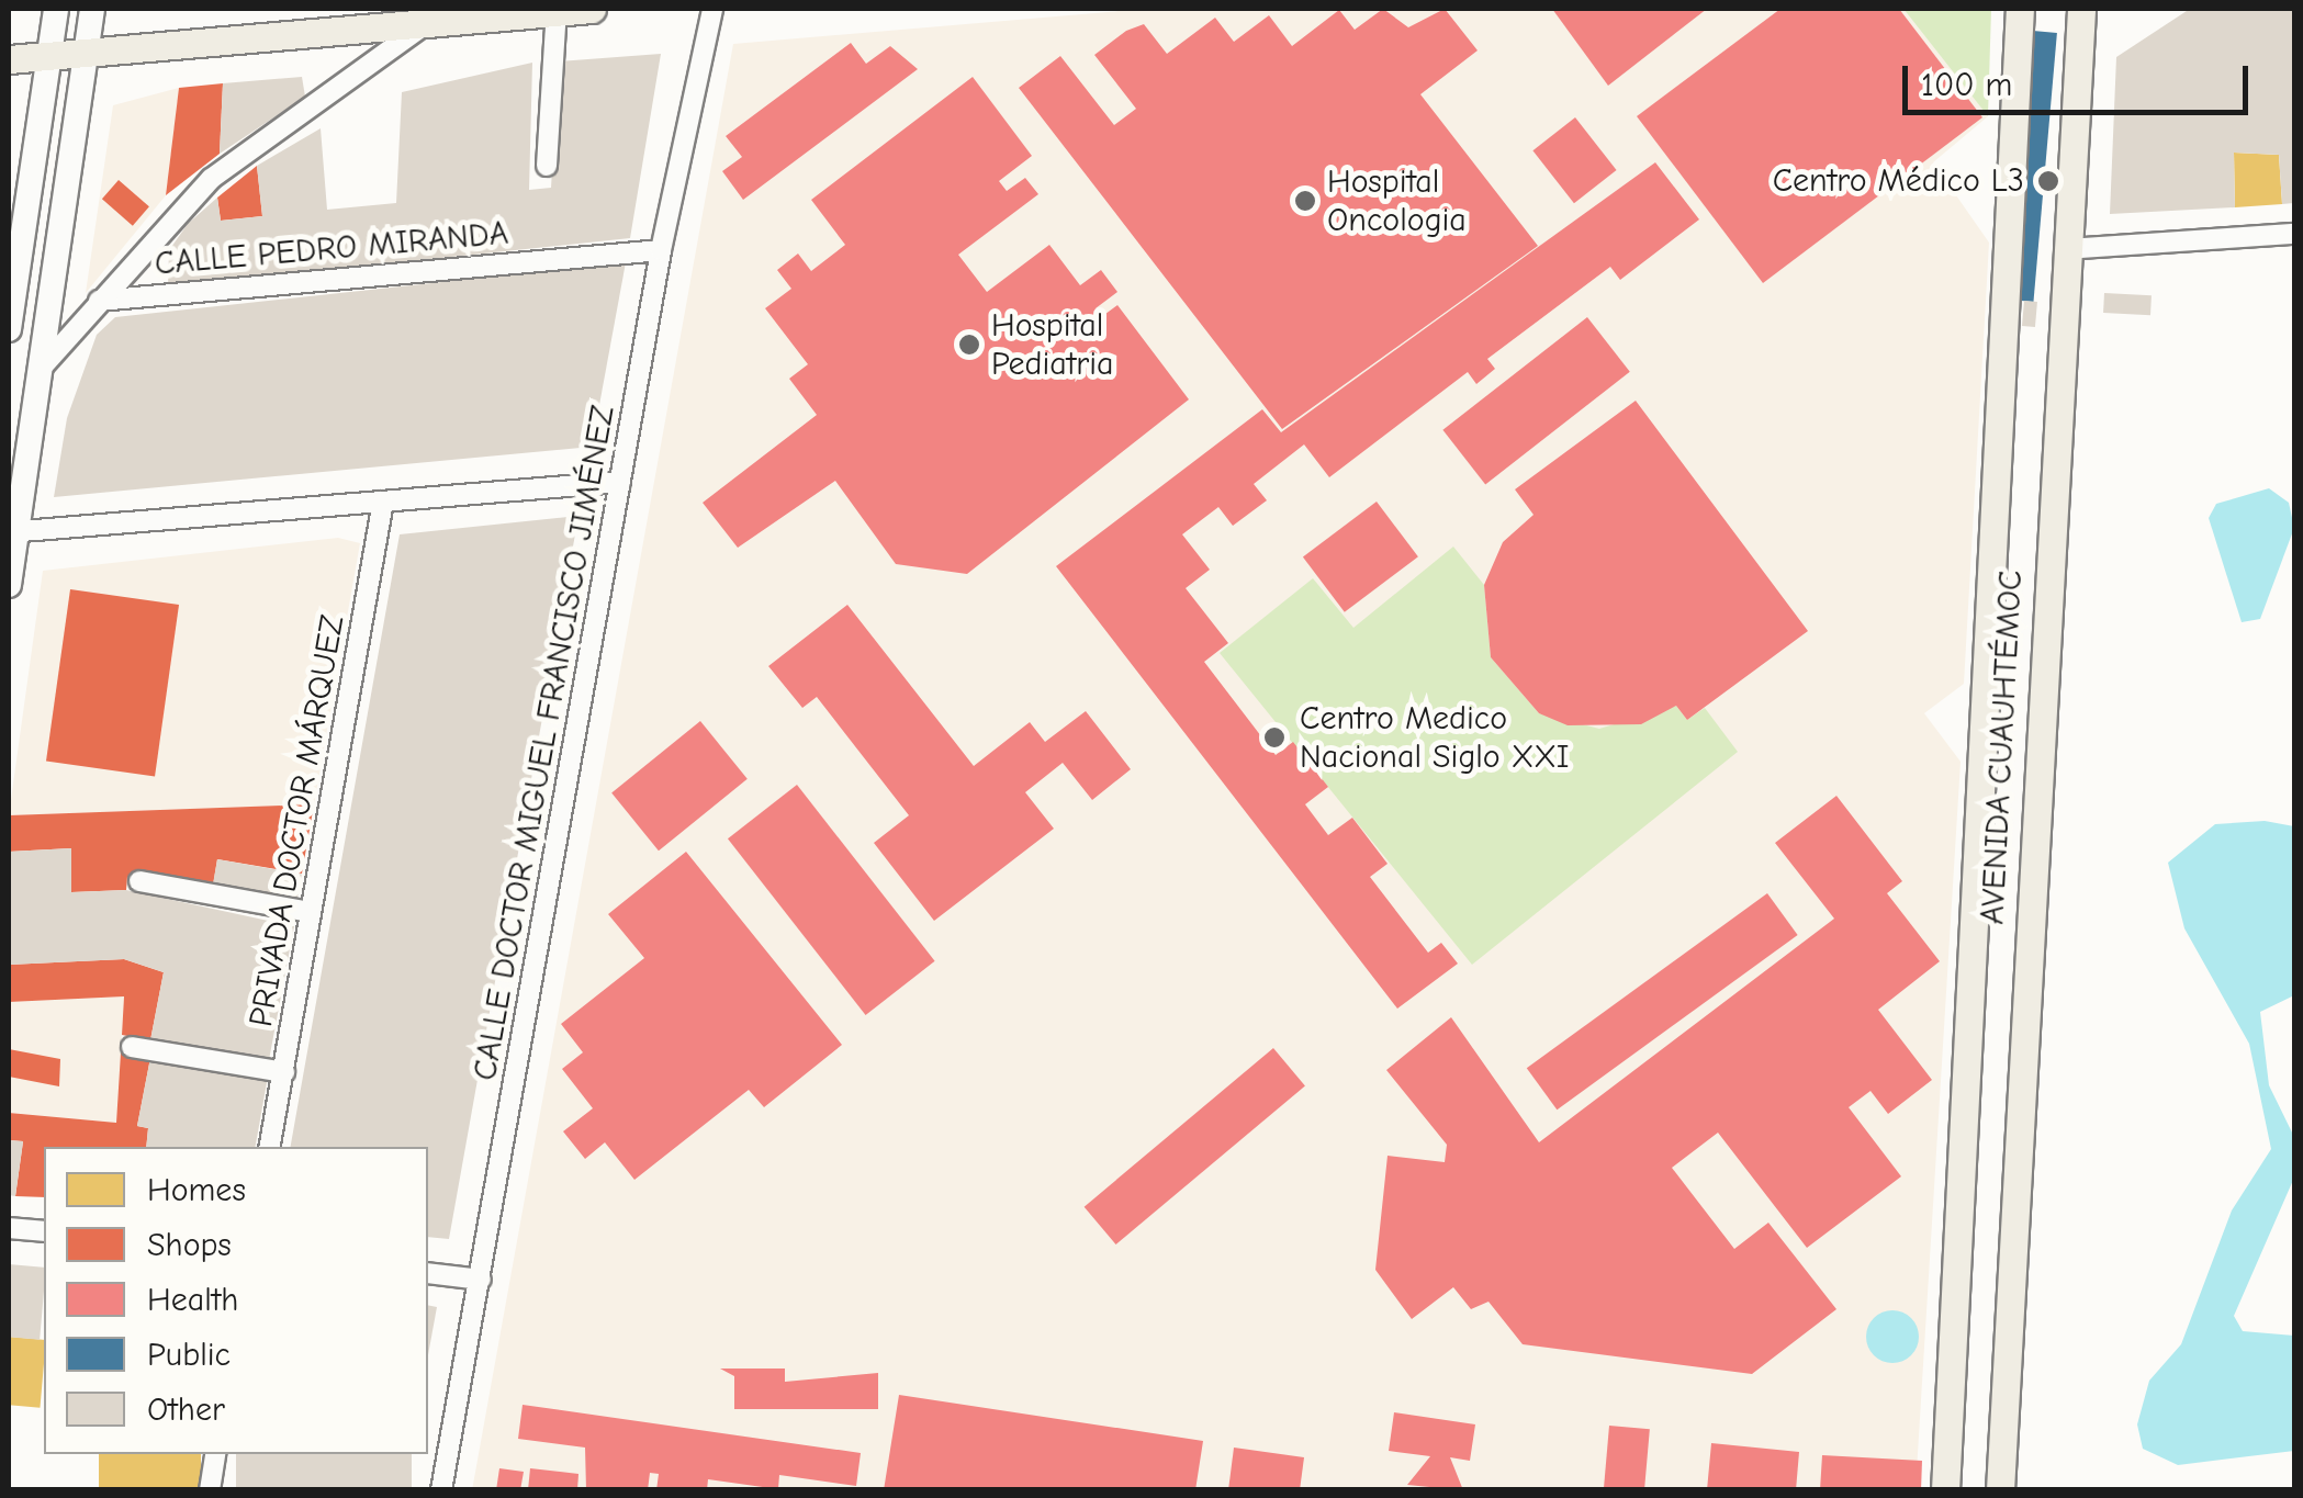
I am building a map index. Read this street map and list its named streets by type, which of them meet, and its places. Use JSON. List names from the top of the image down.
{
  "streets": {
    "main road": ["AVENIDA CUAUHTÉMOC"],
    "street": ["CALLE PEDRO MIRANDA", "CALLE DOCTOR MIGUEL FRANCISCO JIMÉNEZ", "PRIVADA DOCTOR MÁRQUEZ"]
  },
  "crossings": [
    ["CALLE PEDRO MIRANDA", "CALLE DOCTOR MIGUEL FRANCISCO JIMÉNEZ"]
  ],
  "places": [
    "Centro Médico L3",
    "Hospital Oncologia",
    "Hospital Pediatria",
    "Centro Medico Nacional Siglo XXI"
  ],
  "legend": [
    "Homes",
    "Shops",
    "Health",
    "Public",
    "Other"
  ],
  "scale_bar": "100 m"
}
